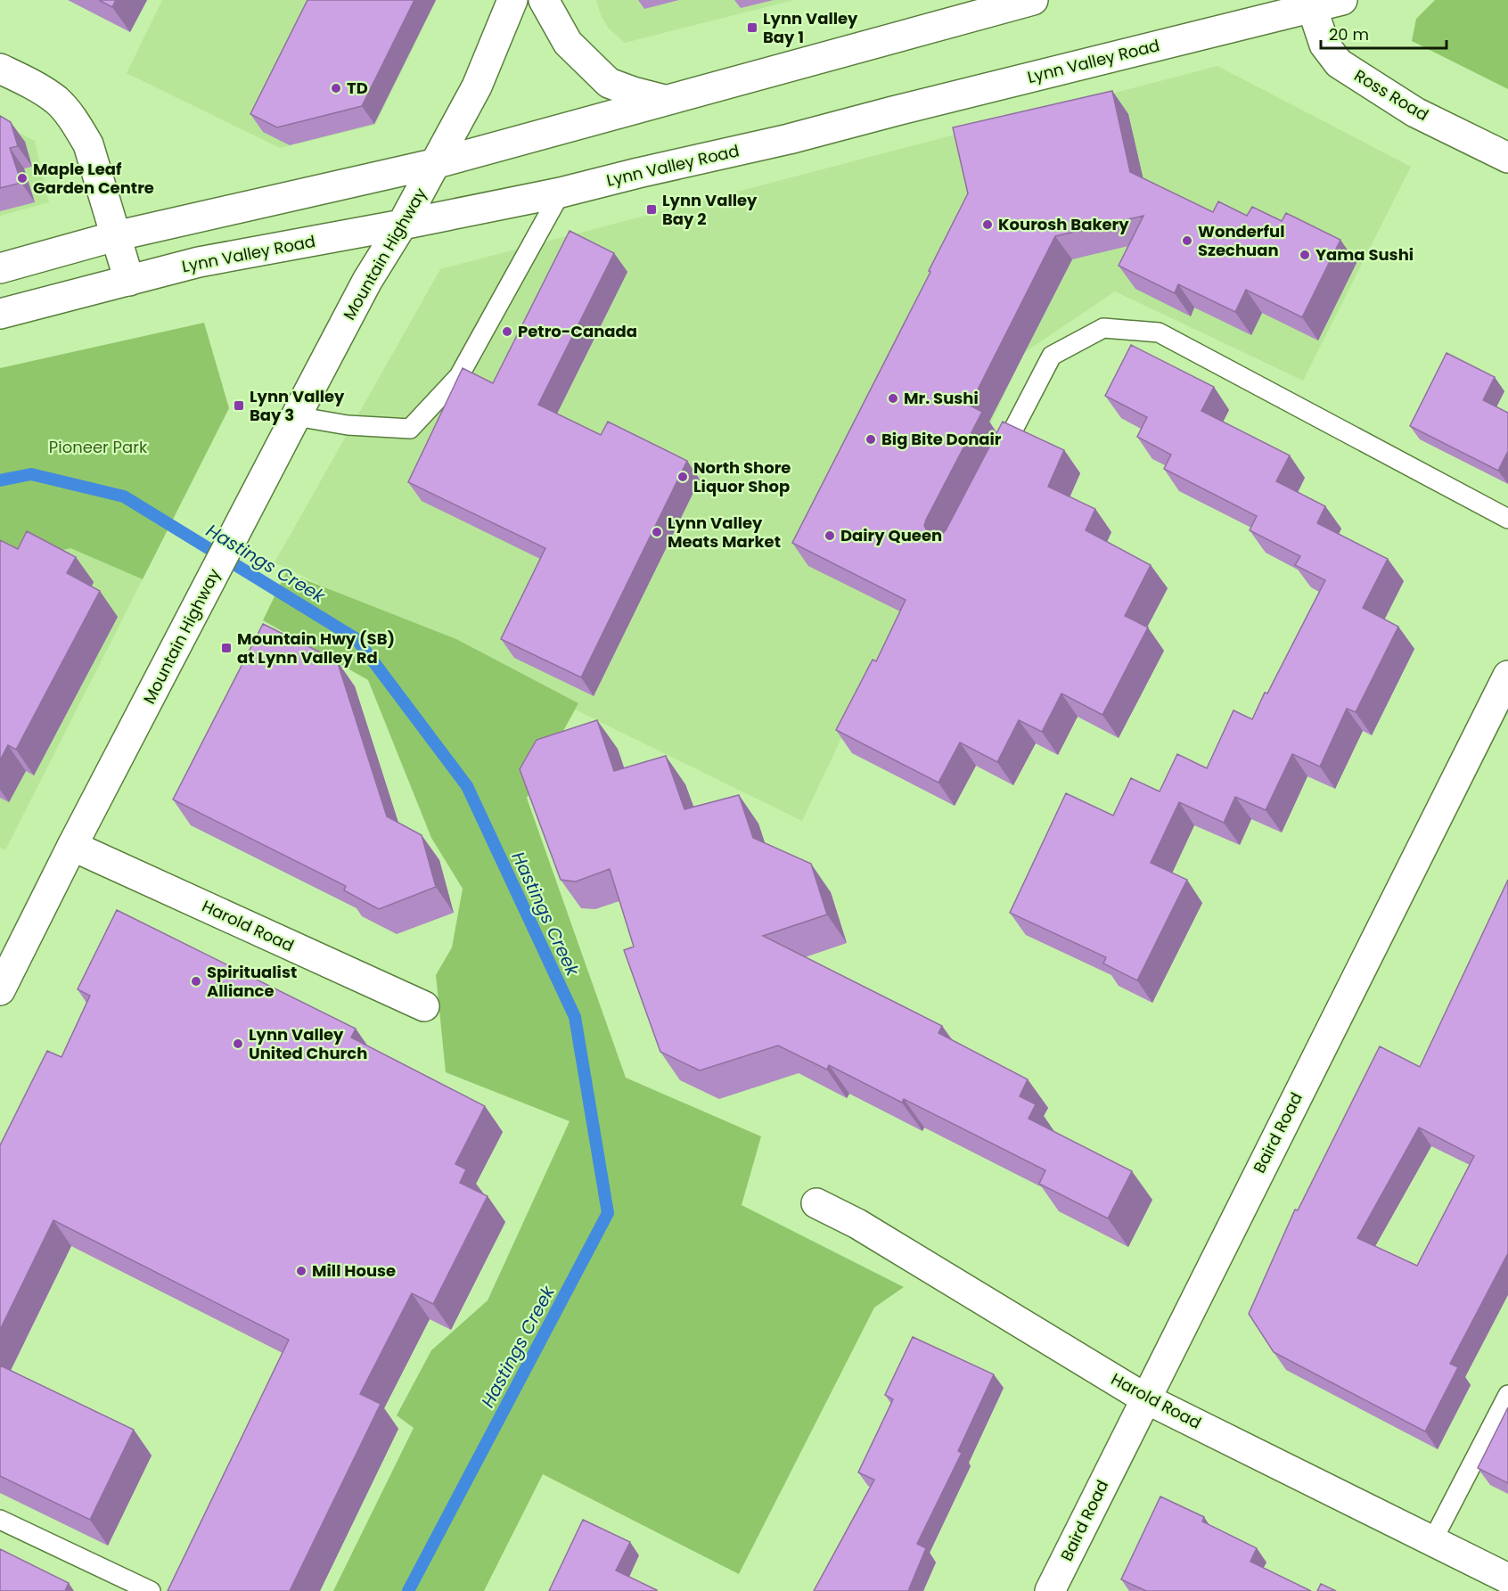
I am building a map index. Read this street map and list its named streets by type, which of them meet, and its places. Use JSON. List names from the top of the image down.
{
  "streets": {
    "street": [
      "Lynn Valley Road",
      "Ross Road",
      "Mountain Highway",
      "Harold Road",
      "Baird Road"
    ]
  },
  "crossings": [
    ["Lynn Valley Road", "Ross Road"],
    ["Lynn Valley Road", "Mountain Highway"],
    ["Mountain Highway", "Harold Road"],
    ["Harold Road", "Baird Road"]
  ],
  "water": ["Hastings Creek"],
  "parks": ["Pioneer Park"],
  "places": {
    "transit": [
      "Lynn Valley Bay 1",
      "Lynn Valley Bay 2",
      "Lynn Valley Bay 3",
      "Mountain Hwy (SB) at Lynn Valley Rd"
    ],
    "other": [
      "TD",
      "Maple Leaf Garden Centre",
      "Kourosh Bakery",
      "Wonderful Szechuan",
      "Yama Sushi",
      "Petro-Canada",
      "Mr. Sushi",
      "Big Bite Donair",
      "North Shore Liquor Shop",
      "Lynn Valley Meats Market",
      "Dairy Queen",
      "Spiritualist Alliance",
      "Lynn Valley United Church",
      "Mill House"
    ]
  },
  "scale_bar": "20 m"
}
